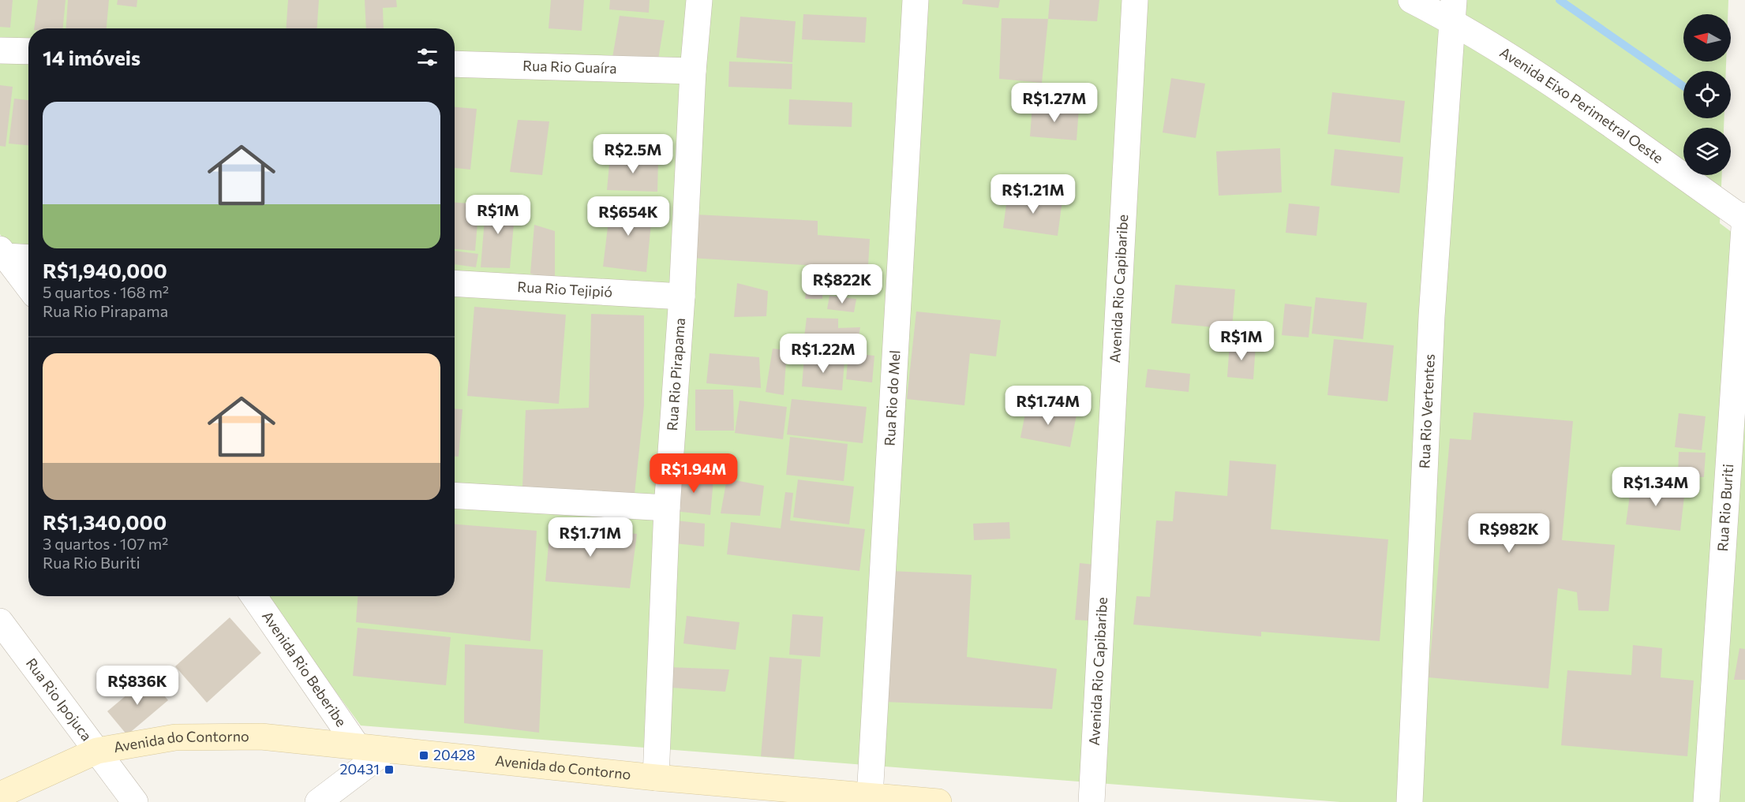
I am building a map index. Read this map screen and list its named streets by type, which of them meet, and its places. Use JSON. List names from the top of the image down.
{
  "streets": {
    "street": [
      "Rua Rio Guaíra",
      "Avenida Eixo Perimetral Oeste",
      "Avenida Rio Capibaribe",
      "Rua Rio Tejipió",
      "Rua Rio Pirapama",
      "Rua Rio do Mel",
      "Rua Rio Vertentes",
      "Rua Rio Buriti",
      "Avenida Rio Beberibe",
      "Rua Rio Ipojuca",
      "Avenida do Contorno"
    ]
  },
  "crossings": [
    ["Rua Rio Guaíra", "Rua Rio Pirapama"],
    ["Avenida Eixo Perimetral Oeste", "Rua Rio Vertentes"],
    ["Avenida Eixo Perimetral Oeste", "Rua Rio Buriti"],
    ["Rua Rio Tejipió", "Rua Rio Pirapama"],
    ["Rua Rio Pirapama", "Avenida do Contorno"],
    ["Rua Rio do Mel", "Avenida do Contorno"],
    ["Avenida Rio Beberibe", "Avenida do Contorno"],
    ["Rua Rio Ipojuca", "Avenida do Contorno"]
  ],
  "places": {
    "transit": ["20428", "20431"]
  },
  "north": "left",
  "page": {
    "heading": "14 imóveis",
    "price": [
      "R$1.27M",
      "R$2.5M",
      "R$1.21M",
      "R$1M",
      "R$654K",
      "R$822K",
      "R$1M",
      "R$1.22M",
      "R$1.74M",
      "R$1.94M",
      "R$1.34M",
      "R$982K",
      "R$1.71M",
      "R$836K"
    ],
    "list": [
      {
        "name": "R$1,940,000",
        "note": "5 quartos · 168 m² · Rua Rio Pirapama"
      },
      {
        "name": "R$1,340,000",
        "note": "3 quartos · 107 m² · Rua Rio Buriti"
      }
    ]
  }
}
